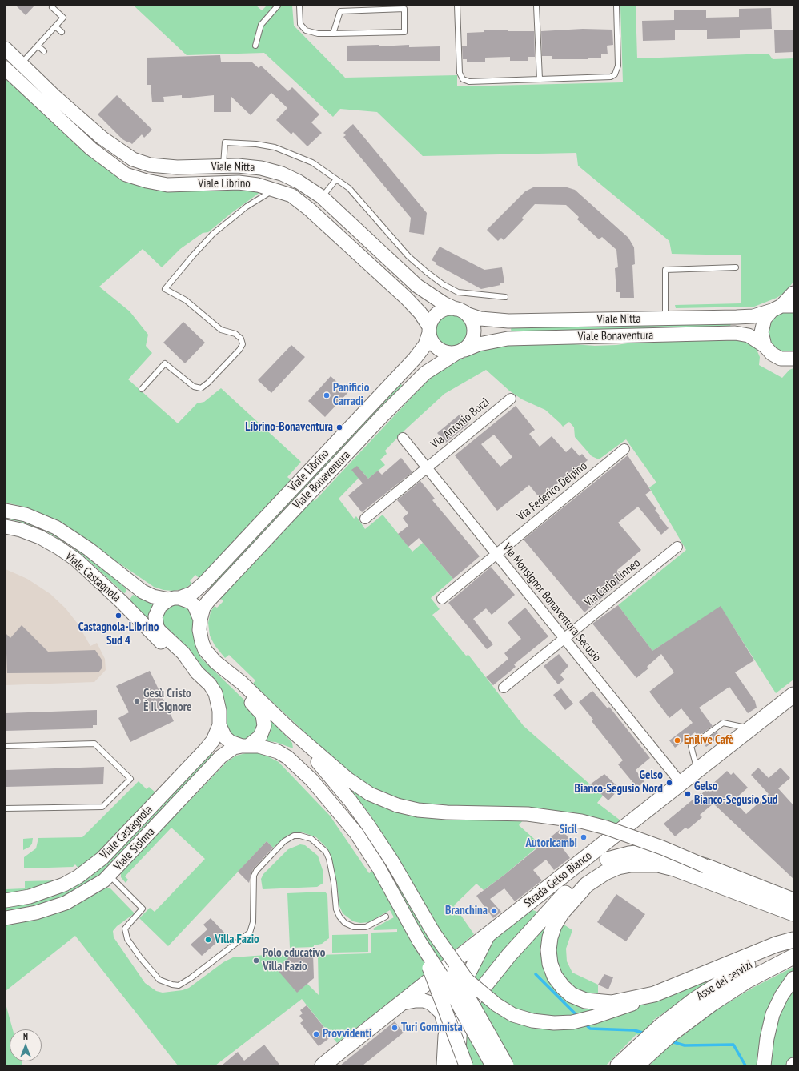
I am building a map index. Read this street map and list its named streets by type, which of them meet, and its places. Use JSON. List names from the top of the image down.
{
  "streets": {
    "main road": [
      "Viale Nitta",
      "Viale Librino",
      "Viale Bonaventura",
      "Viale Castagnola",
      "Viale Sisinna",
      "Strada Gelso Bianco",
      "Asse dei servizi"
    ],
    "street": [
      "Via Antonio Borzì",
      "Via Federico Delpino",
      "Via Carlo Linneo",
      "Via Monsignor Bonaventura Secusio"
    ]
  },
  "crossings": [
    ["Viale Nitta", "Viale Librino"],
    ["Viale Nitta", "Viale Bonaventura"],
    ["Viale Librino", "Viale Bonaventura"],
    ["Viale Librino", "Viale Castagnola"],
    ["Via Antonio Borzì", "Via Monsignor Bonaventura Secusio"],
    ["Via Federico Delpino", "Via Monsignor Bonaventura Secusio"],
    ["Via Carlo Linneo", "Via Monsignor Bonaventura Secusio"],
    ["Via Monsignor Bonaventura Secusio", "Strada Gelso Bianco"]
  ],
  "places": [
    "Panificio Carradi",
    "Librino-Bonaventura",
    "Castagnola-Librino Sud 4",
    "Gesù Cristo È il Signore",
    "Enilive Cafè",
    "Gelso Bianco-Segusio Nord",
    "Gelso Bianco-Segusio Sud",
    "Sicil Autoricambi",
    "Branchina",
    "Villa Fazio",
    "Polo educativo Villa Fazio",
    "Turi Gommista",
    "Provvidenti"
  ],
  "north": "top"
}
